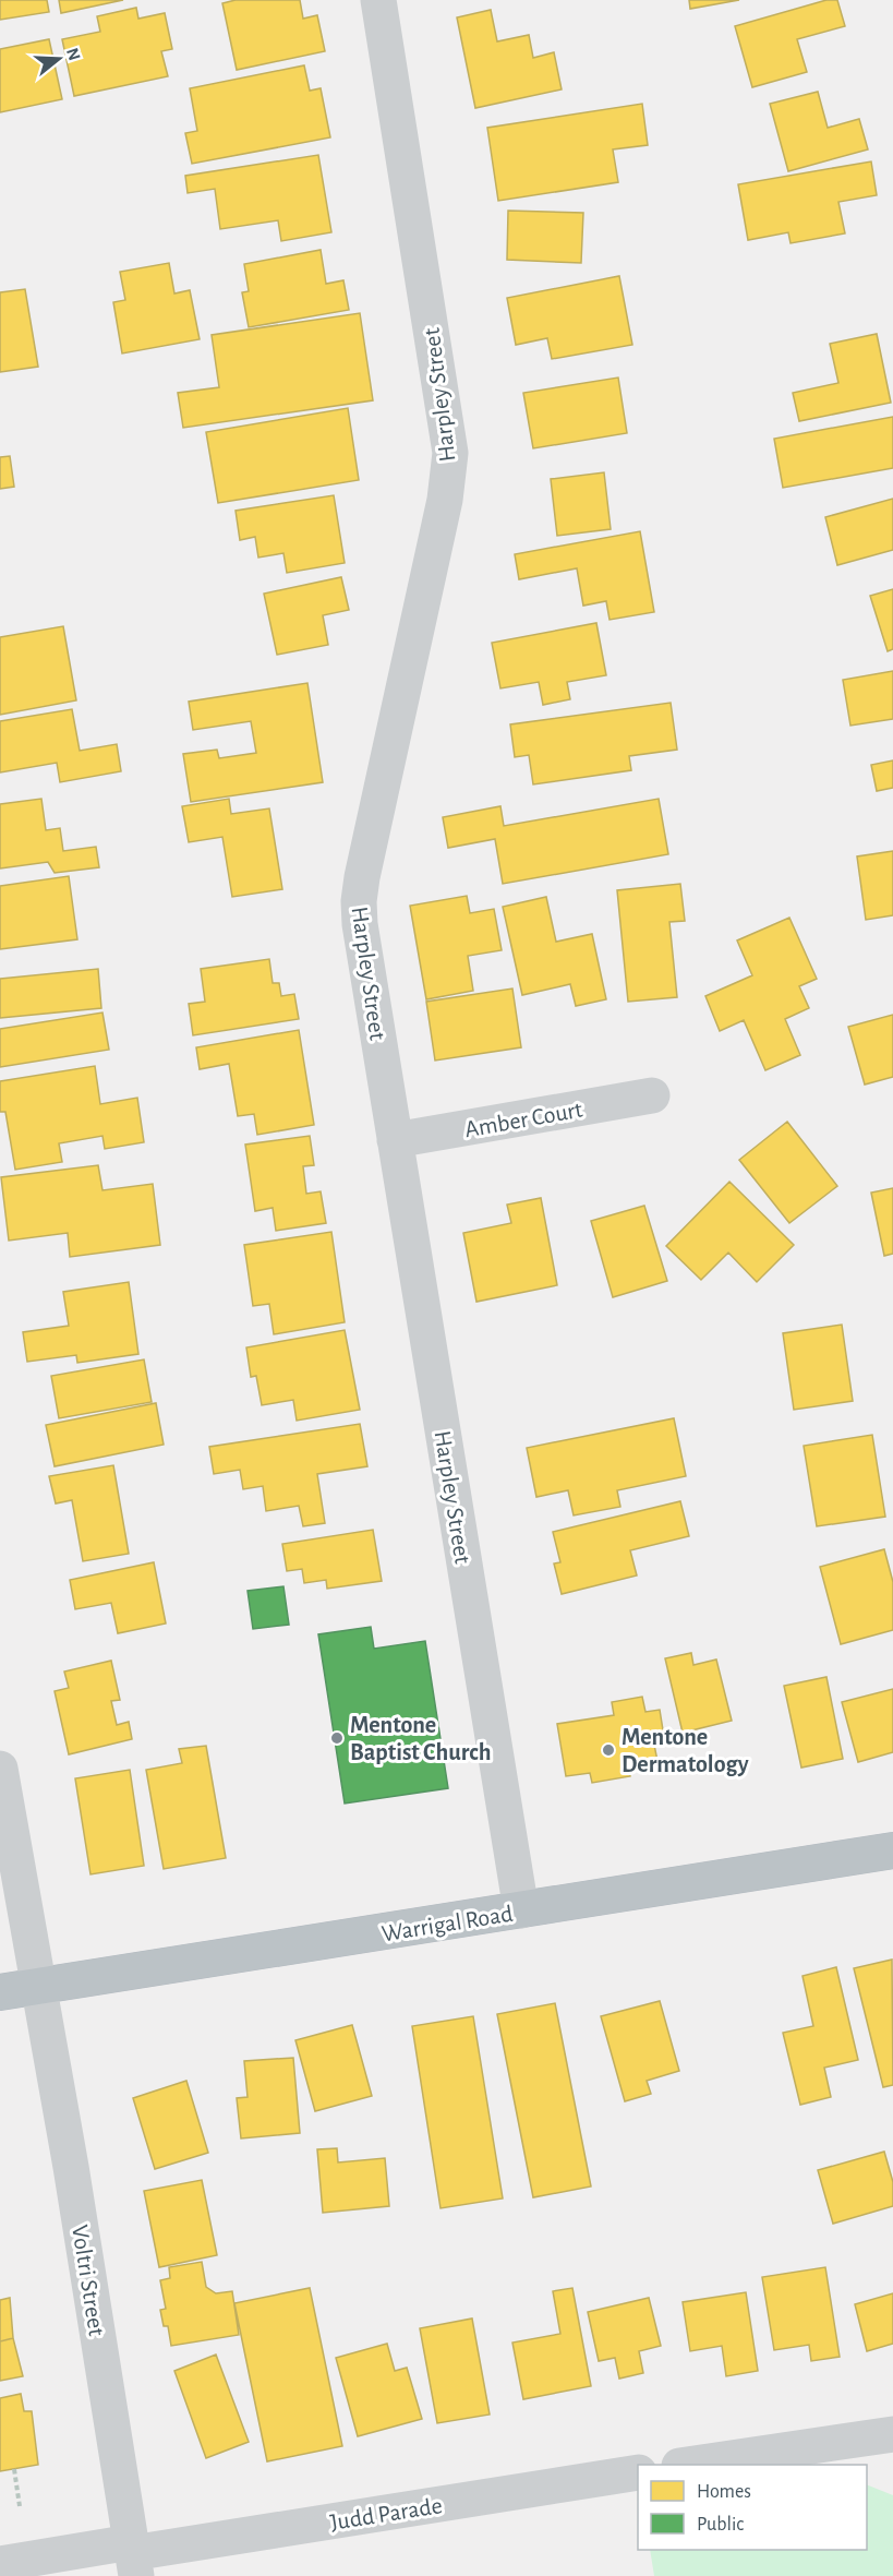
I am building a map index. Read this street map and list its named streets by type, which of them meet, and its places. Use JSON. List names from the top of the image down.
{
  "streets": {
    "highway": ["Warrigal Road"],
    "street": [
      "Harpley Street",
      "Amber Court",
      "Voltri Street",
      "Judd Parade"
    ]
  },
  "crossings": [
    ["Harpley Street", "Amber Court"],
    ["Harpley Street", "Warrigal Road"],
    ["Warrigal Road", "Voltri Street"],
    ["Voltri Street", "Judd Parade"]
  ],
  "places": ["Mentone Baptist Church", "Mentone Dermatology"],
  "legend": ["Homes", "Public"],
  "north": "right"
}
